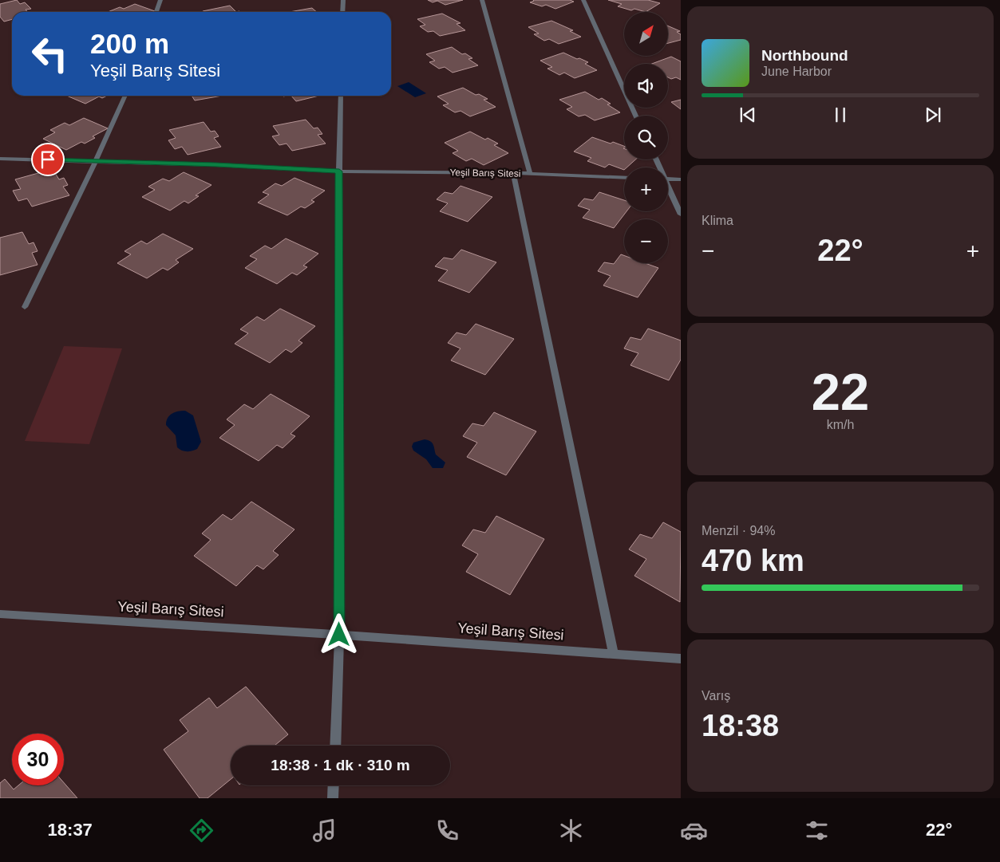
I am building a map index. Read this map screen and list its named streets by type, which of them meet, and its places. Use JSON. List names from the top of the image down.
{
  "streets": {
    "street": ["Yeşil Barış Sitesi"]
  },
  "north": "top right",
  "page": {
    "map_buttons": ["+", "−"],
    "turn": ["200 m", "Yeşil Barış Sitesi"],
    "song": ["Northbound", "June Harbor"],
    "tile": [
      "Klima",
      ["22", "km/h"],
      ["Menzil · 94%", "470 km"],
      ["Varış", "18:38"]
    ],
    "heat": ["−", "22°", "+"],
    "limit": "30",
    "trip": "18:38 · 1 dk · 310 m",
    "tabs": ["18:37", "22°"]
  }
}
